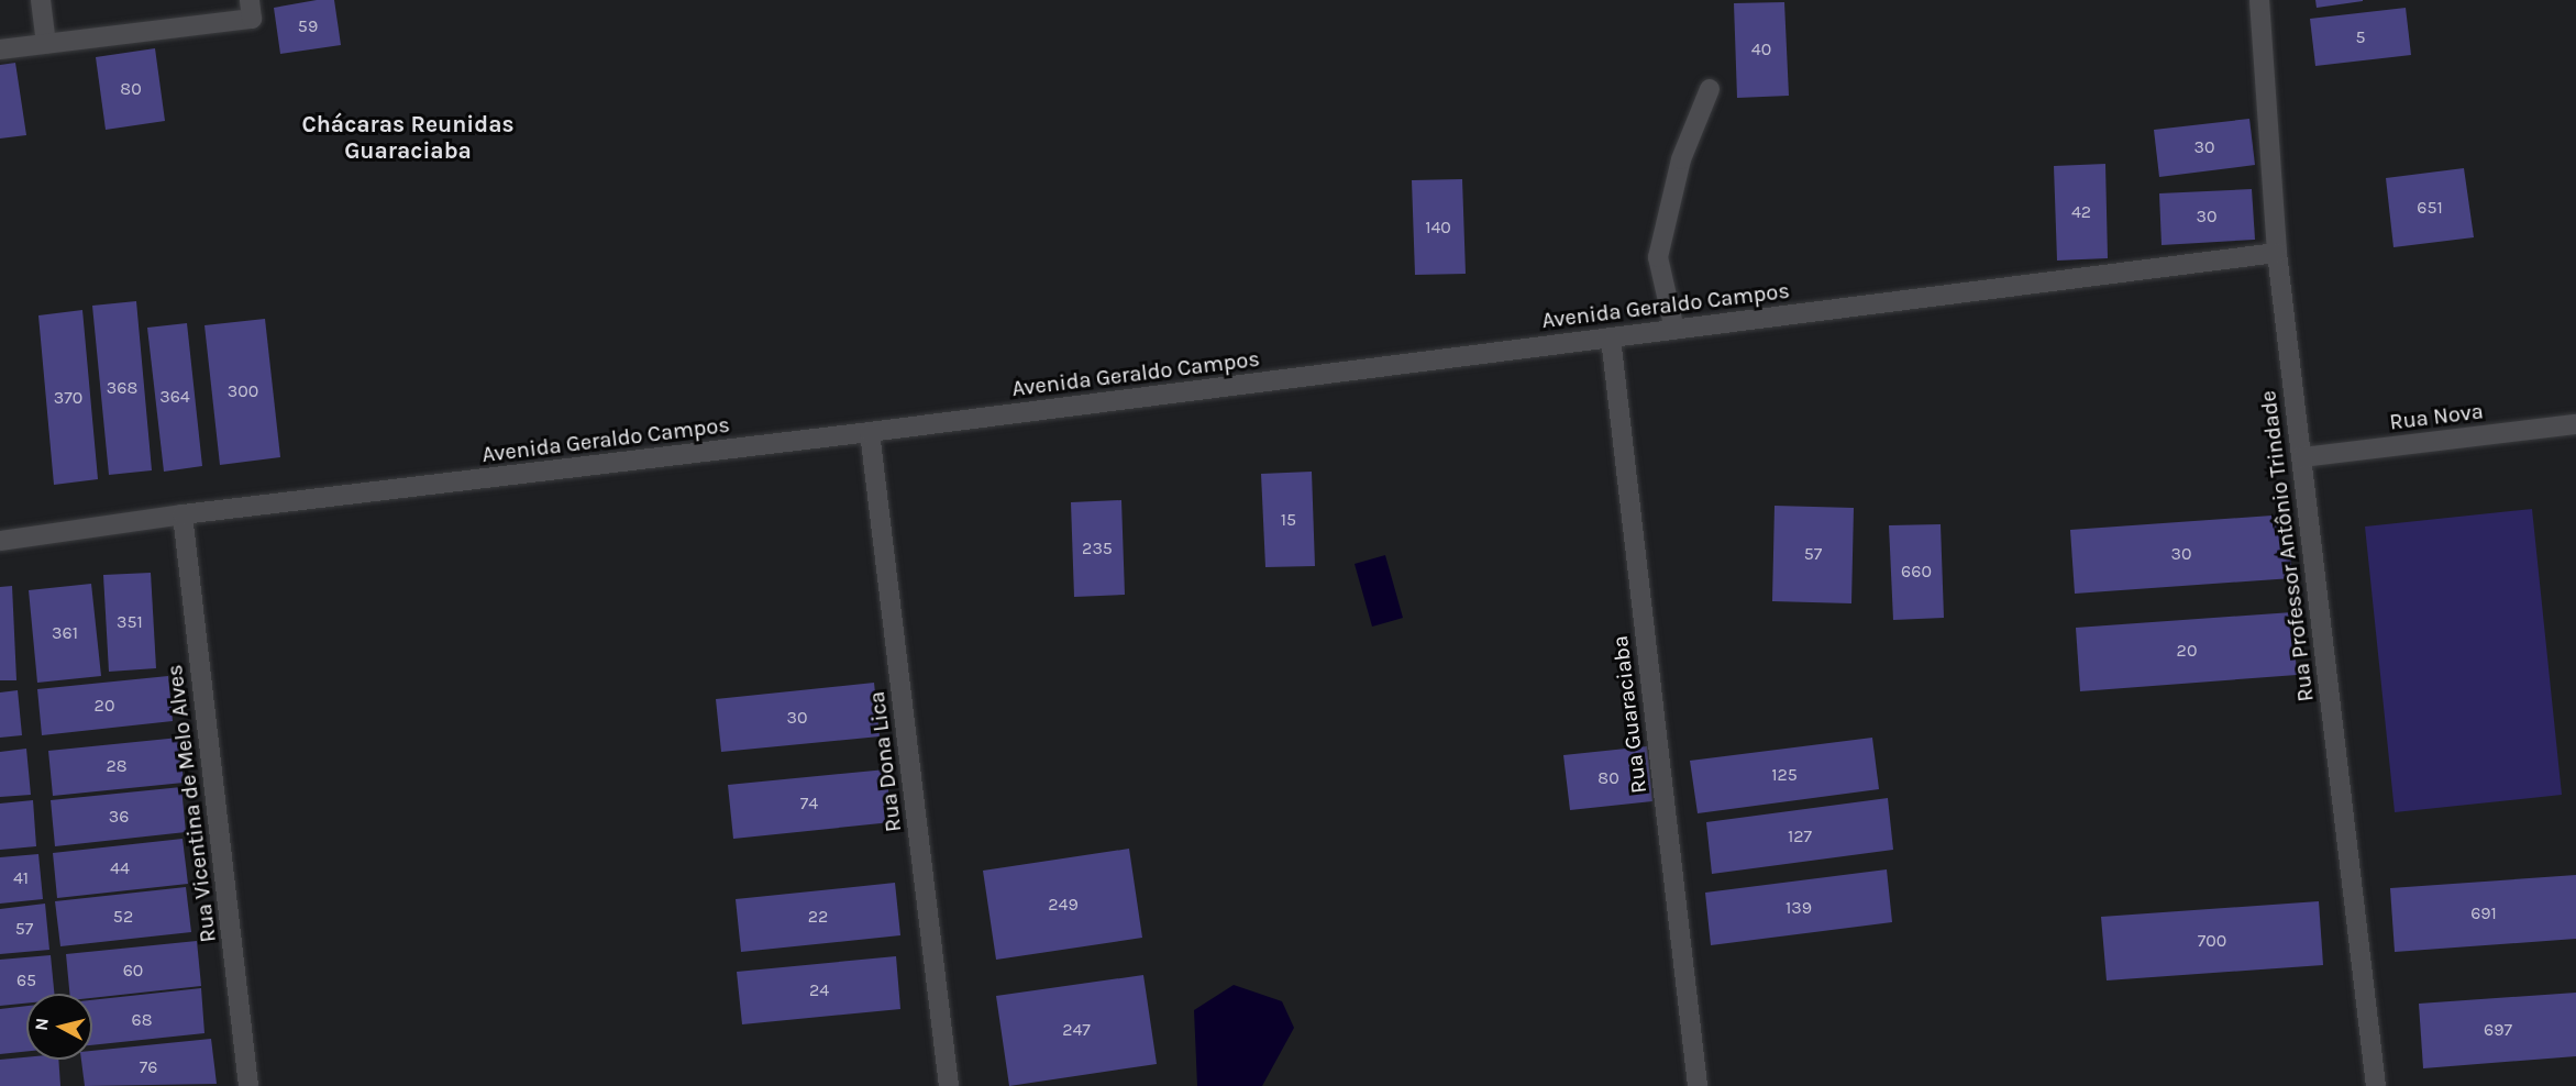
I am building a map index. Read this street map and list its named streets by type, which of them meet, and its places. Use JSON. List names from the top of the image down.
{
  "streets": {
    "street": [
      "Avenida Geraldo Campos",
      "Rua Nova",
      "Rua Professor Antônio Trindade",
      "Rua Guaraciaba",
      "Rua Dona Lica",
      "Rua Vicentina de Melo Alves"
    ]
  },
  "crossings": [
    ["Avenida Geraldo Campos", "Rua Professor Antônio Trindade"],
    ["Avenida Geraldo Campos", "Rua Guaraciaba"],
    ["Avenida Geraldo Campos", "Rua Dona Lica"],
    ["Avenida Geraldo Campos", "Rua Vicentina de Melo Alves"],
    ["Rua Nova", "Rua Professor Antônio Trindade"]
  ],
  "districts": ["Chácaras Reunidas Guaraciaba"],
  "house_numbers": [
    "59",
    "5",
    "40",
    "80",
    "30",
    "651",
    "42",
    "30",
    "140",
    "368",
    "300",
    "364",
    "370",
    "15",
    "235",
    "57",
    "30",
    "660",
    "351",
    "361",
    "20",
    "20",
    "30",
    "28",
    "125",
    "80",
    "74",
    "36",
    "127",
    "44",
    "41",
    "249",
    "139",
    "691",
    "52",
    "22",
    "57",
    "700",
    "60",
    "65",
    "24",
    "68",
    "247",
    "697",
    "76"
  ],
  "north": "left"
}
